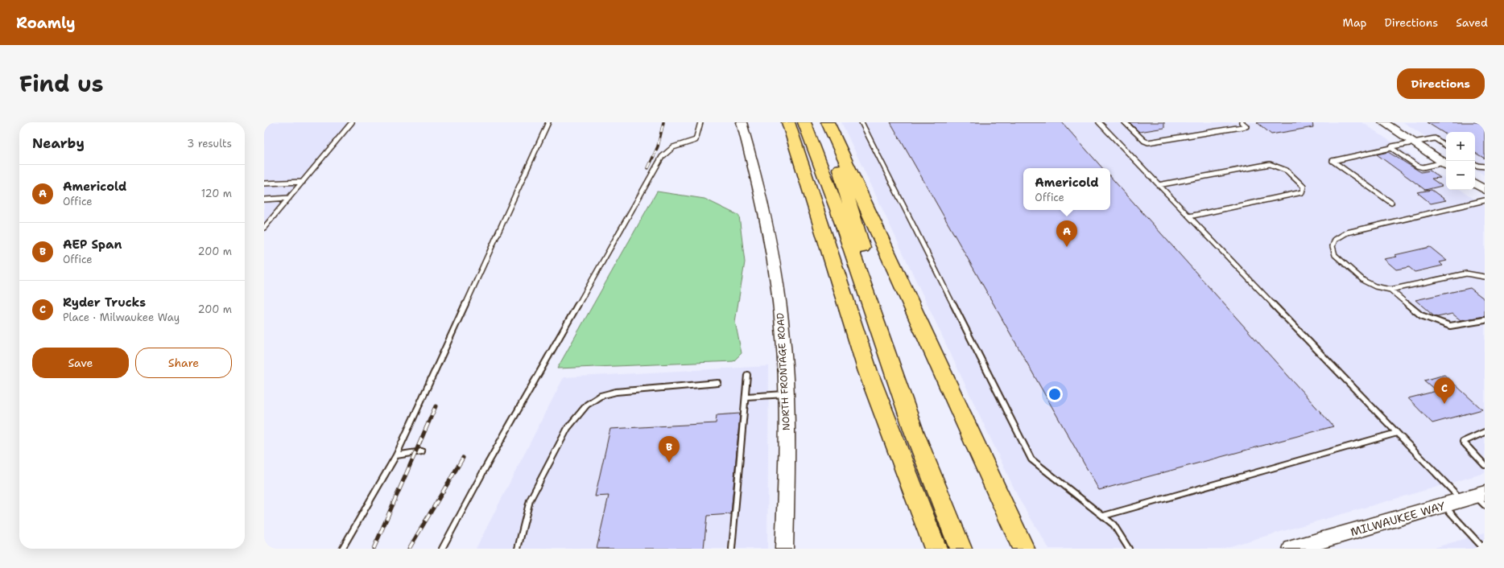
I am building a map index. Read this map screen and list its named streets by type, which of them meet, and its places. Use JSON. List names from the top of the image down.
{
  "streets": {
    "street": ["NORTH FRONTAGE ROAD", "MILWAUKEE WAY"]
  },
  "page": {
    "header": "Roamly",
    "nav": ["Map", "Directions", "Saved"],
    "title": "Find us",
    "buttons": [
      "Directions",
      ["Save", "Share"]
    ],
    "heading": ["Nearby", "3 results"],
    "map_buttons": ["+", "−"],
    "list": [
      {
        "mark": "A",
        "name": "Americold",
        "note": "Office",
        "value": "120 m"
      },
      {
        "mark": "B",
        "name": "AEP Span",
        "note": "Office",
        "value": "200 m"
      },
      {
        "mark": "C",
        "name": "Ryder Trucks",
        "note": "Place · Milwaukee Way",
        "value": "200 m"
      }
    ],
    "popup": ["Americold", "Office"],
    "pins": ["A", "C", "B"]
  }
}
